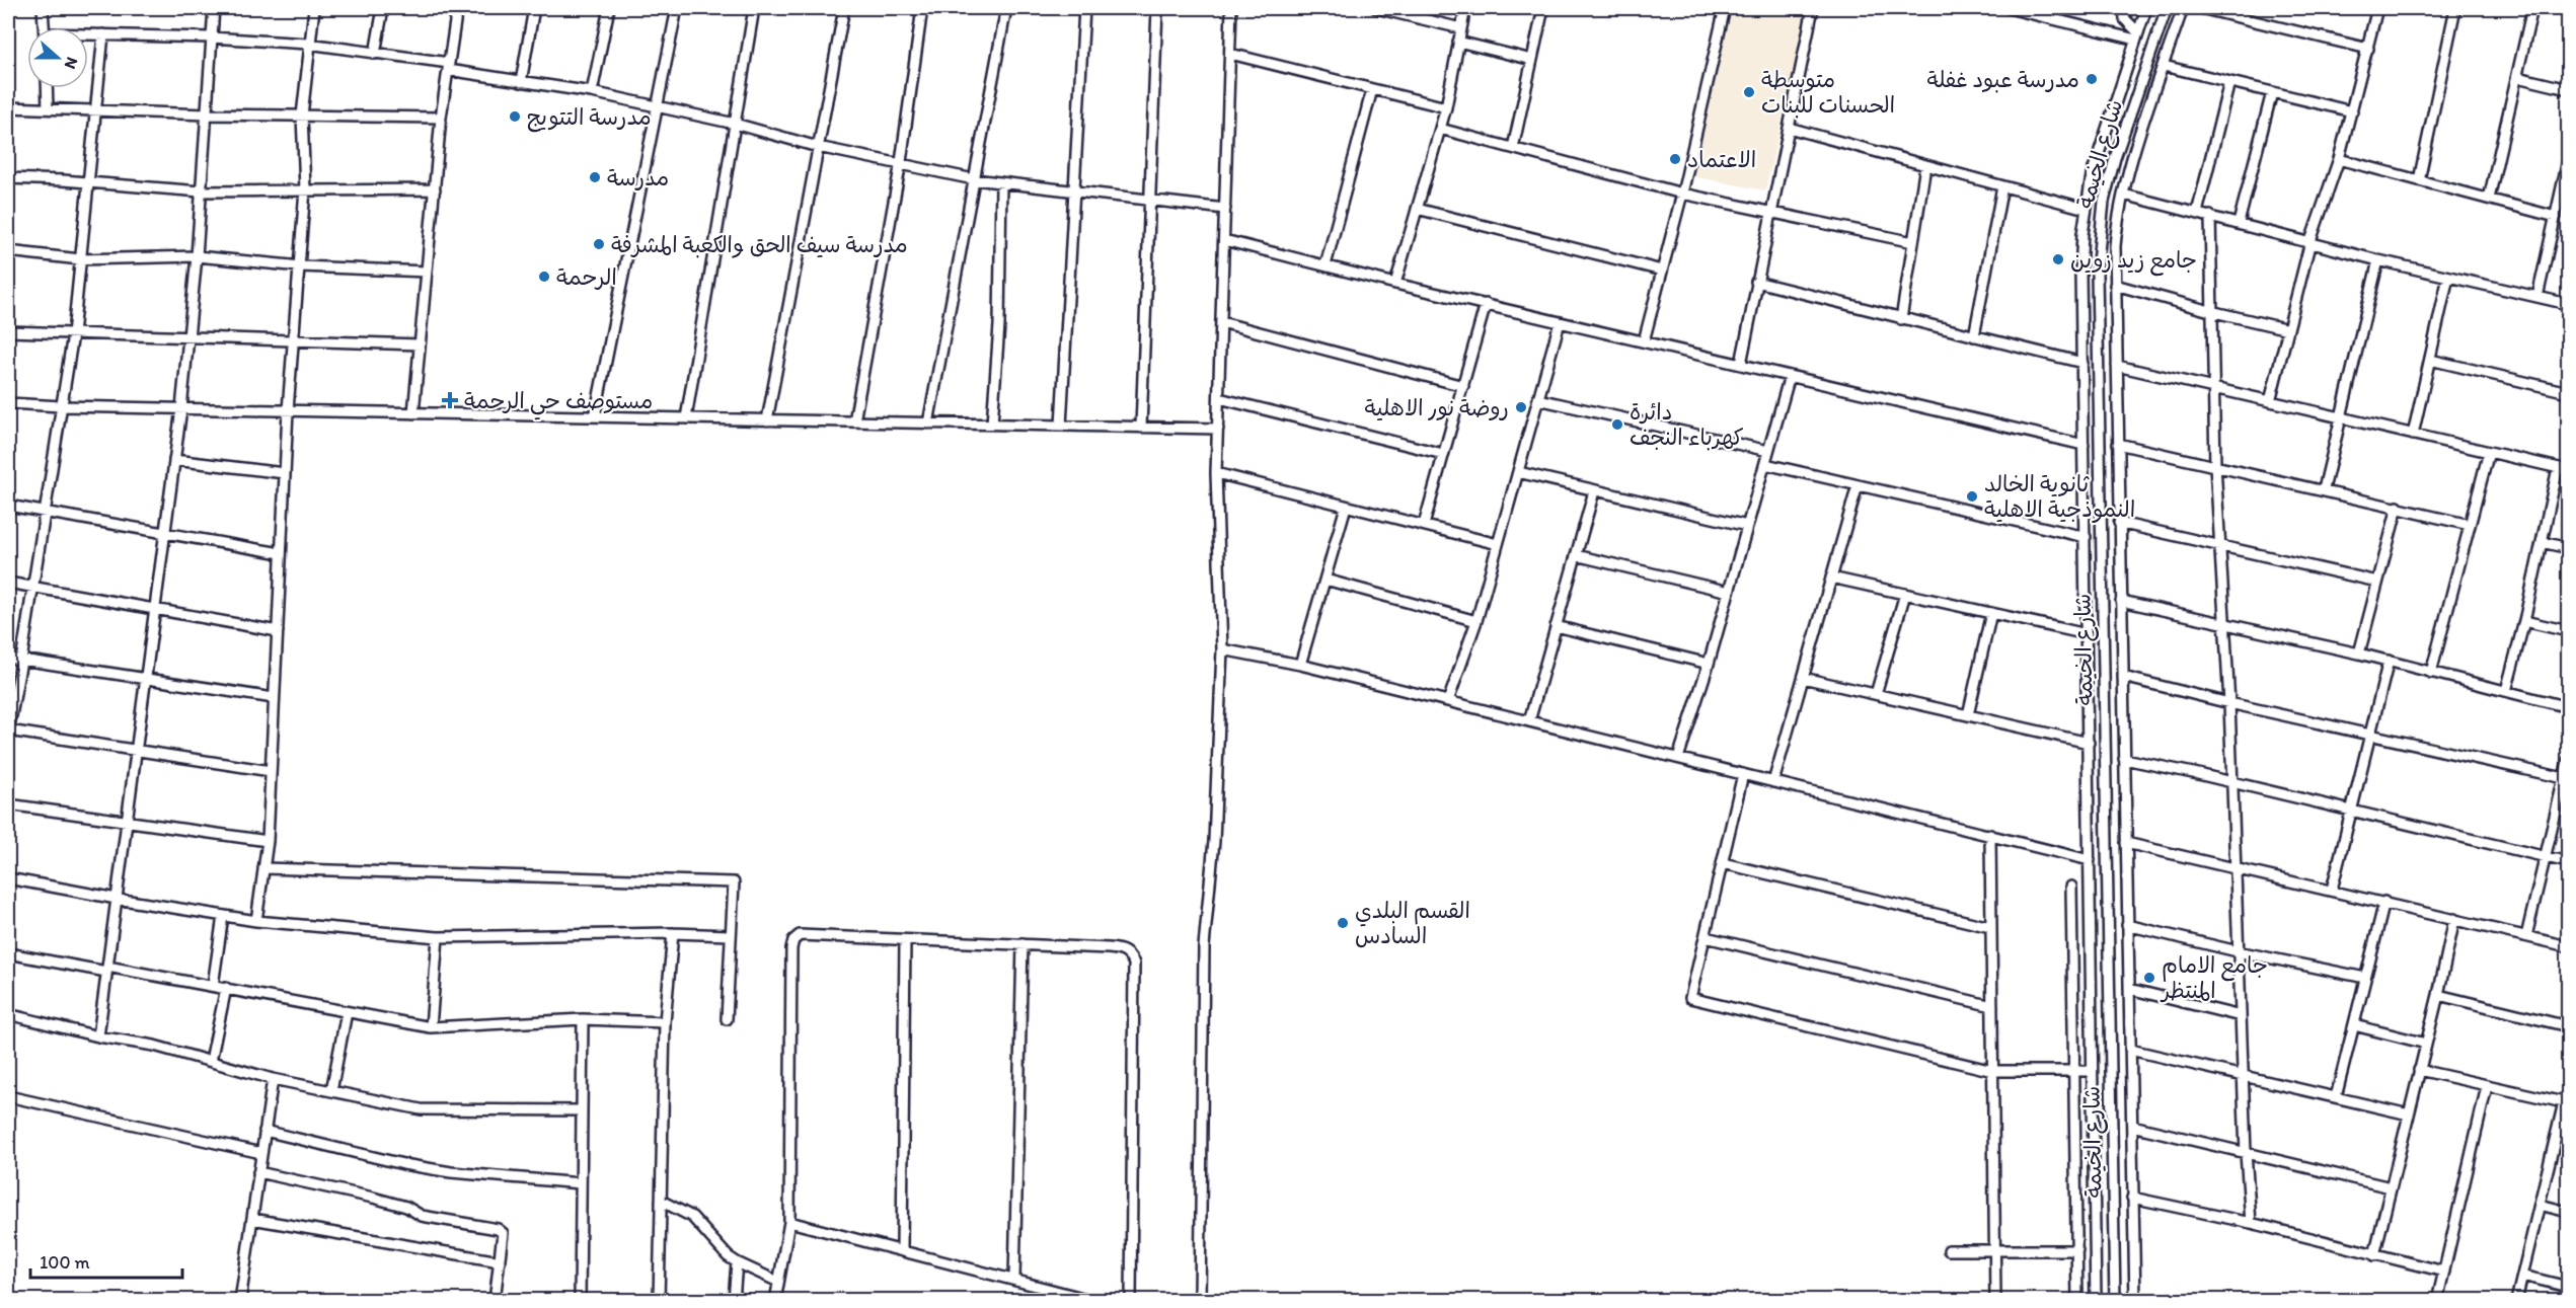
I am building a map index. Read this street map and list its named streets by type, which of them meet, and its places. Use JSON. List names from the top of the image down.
{
  "streets": {
    "street": ["شارع الخيمة"]
  },
  "places": {
    "other": [
      "مدرسة عبود غفلة",
      "متوسطة الحسنات للبنات",
      "مدرسة التتويج",
      "الاعتماد",
      "مدرسة",
      "مدرسة سيف الحق والكعبة المشرفة",
      "جامع زيد زوين",
      "الرحمة",
      "روضة نور الاهلية",
      "دائرة كهرباء النجف",
      "ثانوية الخالد النموذجية الاهلية",
      "القسم البلدي السادس",
      "جامع الامام المنتظر"
    ],
    "health": ["مستوصف حي الرحمة"]
  },
  "scale_bar": "100 m",
  "north": "right"
}
